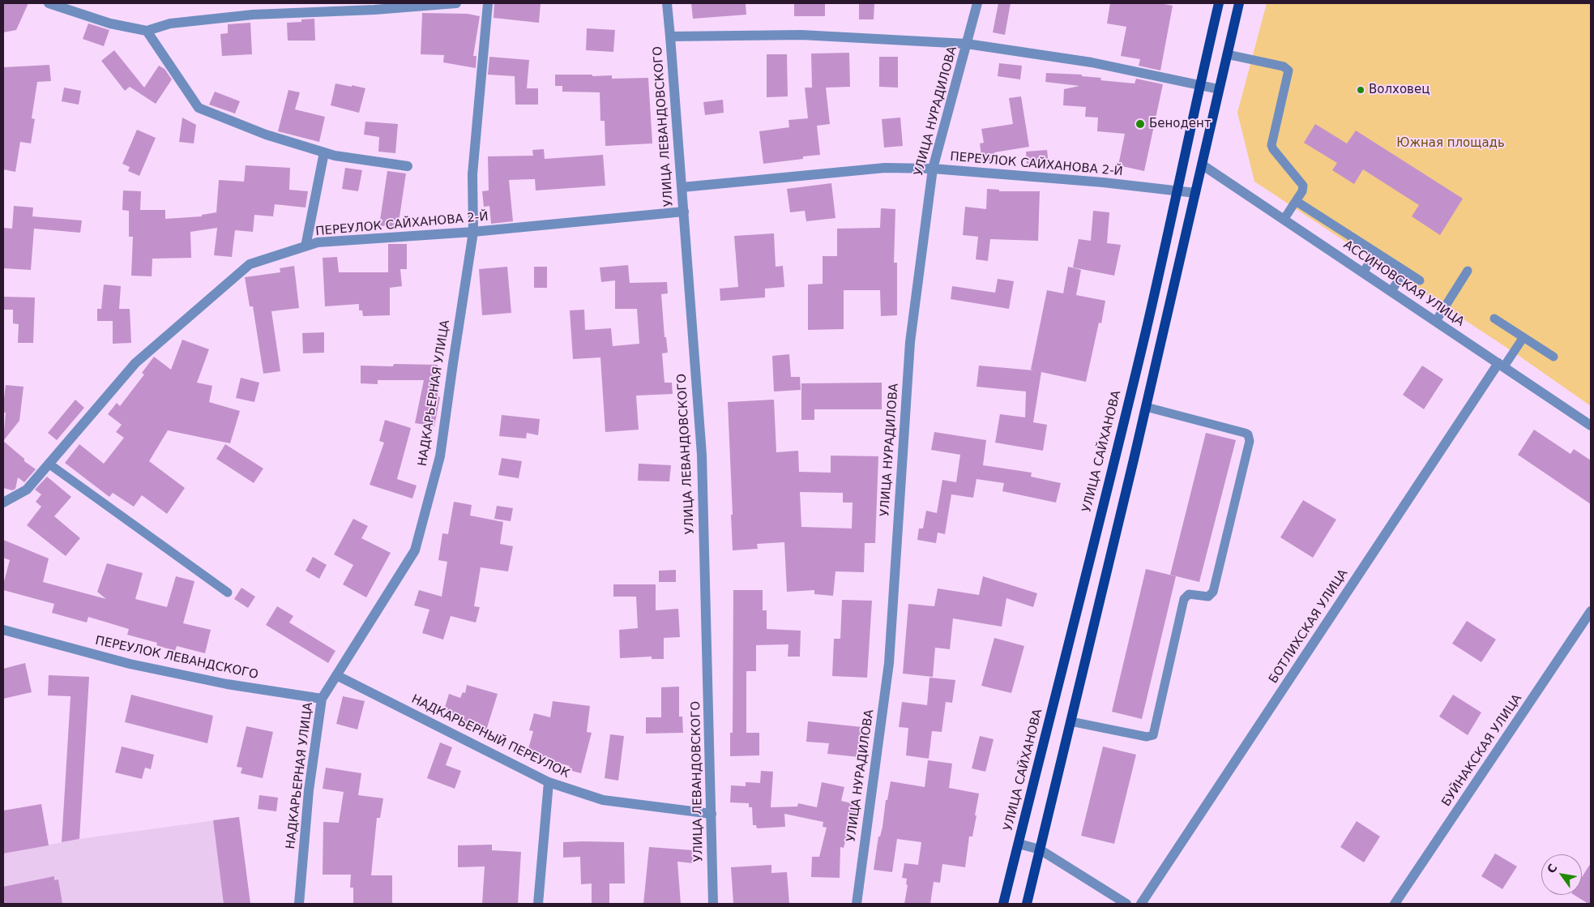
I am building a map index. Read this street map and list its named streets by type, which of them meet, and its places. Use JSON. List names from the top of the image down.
{
  "streets": {
    "main road": ["УЛИЦА САЙХАНОВА"],
    "street": [
      "УЛИЦА НУРАДИЛОВА",
      "УЛИЦА ЛЕВАНДОВСКОГО",
      "ПЕРЕУЛОК САЙХАНОВА 2-Й",
      "АССИНОВСКАЯ УЛИЦА",
      "НАДКАРЬЕРНАЯ УЛИЦА",
      "БОТЛИХСКАЯ УЛИЦА",
      "ПЕРЕУЛОК ЛЕВАНДСКОГО",
      "НАДКАРЬЕРНЫЙ ПЕРЕУЛОК",
      "БУЙНАКСКАЯ УЛИЦА"
    ]
  },
  "crossings": [
    ["УЛИЦА НУРАДИЛОВА", "ПЕРЕУЛОК САЙХАНОВА 2-Й"],
    ["УЛИЦА ЛЕВАНДОВСКОГО", "ПЕРЕУЛОК САЙХАНОВА 2-Й"],
    ["УЛИЦА ЛЕВАНДОВСКОГО", "НАДКАРЬЕРНЫЙ ПЕРЕУЛОК"],
    ["ПЕРЕУЛОК САЙХАНОВА 2-Й", "НАДКАРЬЕРНАЯ УЛИЦА"],
    ["ПЕРЕУЛОК САЙХАНОВА 2-Й", "УЛИЦА САЙХАНОВА"],
    ["АССИНОВСКАЯ УЛИЦА", "БОТЛИХСКАЯ УЛИЦА"],
    ["НАДКАРЬЕРНАЯ УЛИЦА", "ПЕРЕУЛОК ЛЕВАНДСКОГО"],
    ["НАДКАРЬЕРНАЯ УЛИЦА", "НАДКАРЬЕРНЫЙ ПЕРЕУЛОК"]
  ],
  "parks": ["Южная площадь"],
  "places": ["Волховец", "Бенодент"],
  "north": "top left"
}
